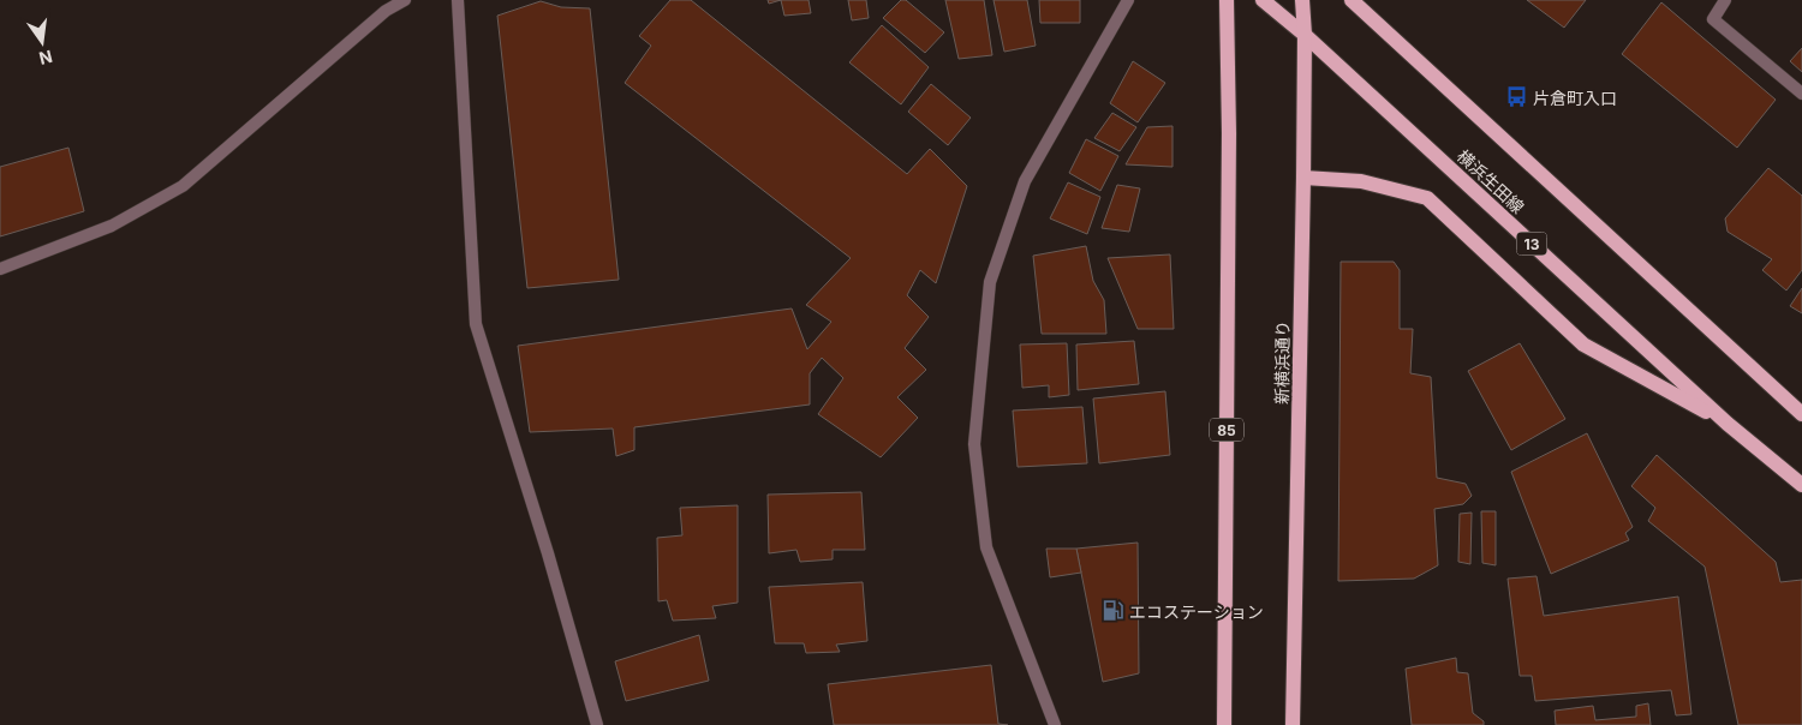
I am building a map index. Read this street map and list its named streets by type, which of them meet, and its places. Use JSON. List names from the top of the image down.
{
  "streets": {
    "main road": [
      "横浜生田線",
      "13",
      "新横浜通り",
      "85"
    ]
  },
  "crossings": [
    ["横浜生田線", "新横浜通り"]
  ],
  "places": {
    "bus stop": ["片倉町入口"],
    "fuel station": ["エコステーション"]
  },
  "north": "bottom"
}
